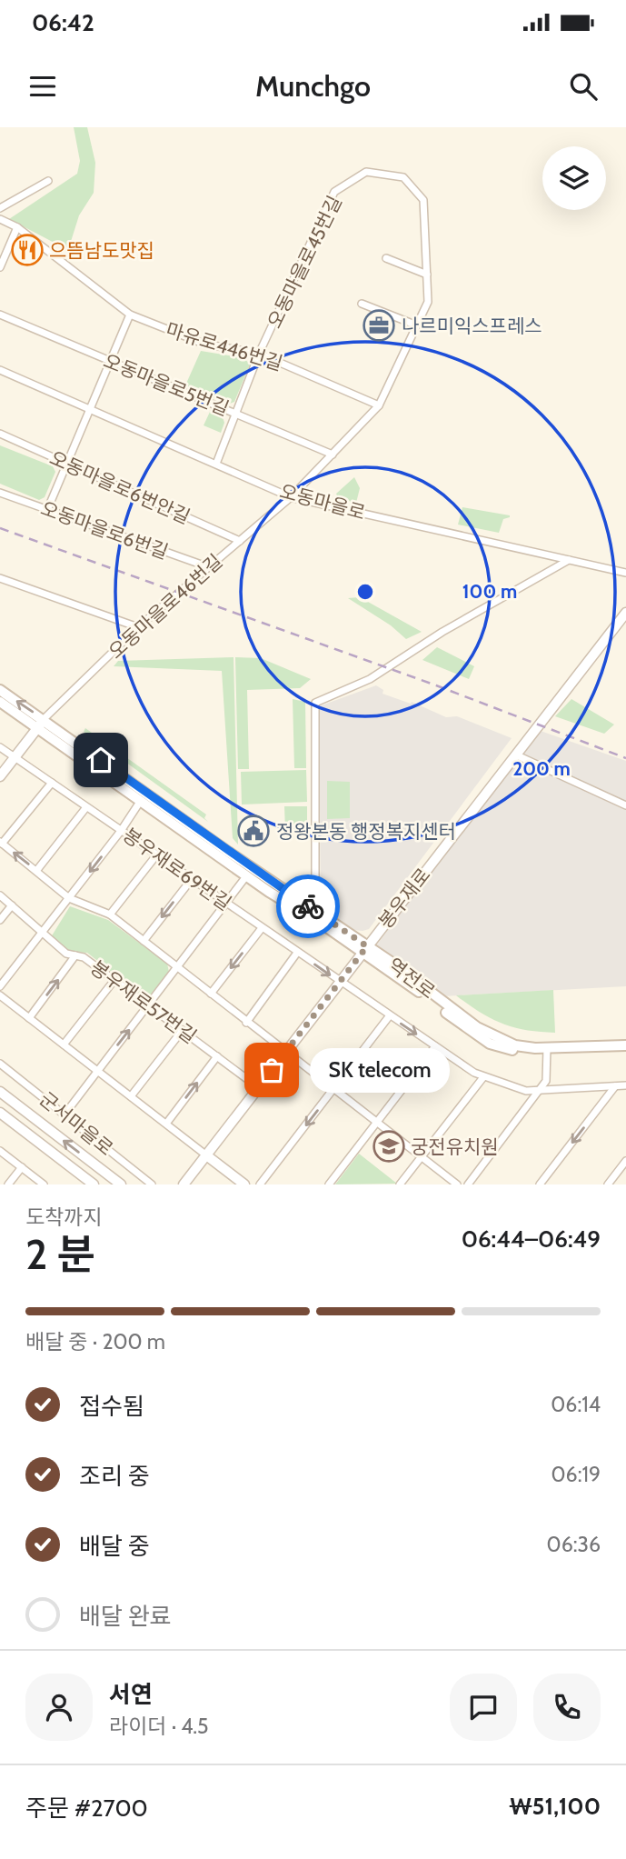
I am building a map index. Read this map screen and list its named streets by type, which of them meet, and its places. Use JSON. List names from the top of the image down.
{
  "streets": {
    "main road": ["역전로"],
    "street": [
      "오동마을로45번길",
      "마유로446번길",
      "오동마을로5번길",
      "오동마을로6번안길",
      "오동마을로",
      "오동마을로6번길",
      "오동마을로46번길",
      "봉우재로69번길",
      "봉우재로",
      "봉우재로57번길",
      "군서마을로"
    ]
  },
  "crossings": [
    ["오동마을로45번길", "마유로446번길"],
    ["오동마을로45번길", "오동마을로5번길"],
    ["오동마을로45번길", "오동마을로"],
    ["오동마을로45번길", "오동마을로46번길"],
    ["오동마을로6번안길", "오동마을로46번길"],
    ["오동마을로", "오동마을로46번길"],
    ["오동마을로6번길", "오동마을로46번길"],
    ["오동마을로46번길", "역전로"],
    ["봉우재로69번길", "봉우재로"],
    ["봉우재로", "역전로"],
    ["봉우재로", "봉우재로57번길"]
  ],
  "places": {
    "restaurant": ["으뜸남도맛집"],
    "office": ["나르미익스프레스"],
    "public building": ["정왕본동 행정복지센터"],
    "other": ["SK telecom"],
    "school or university": ["궁전유치원"]
  },
  "page": {
    "status": "06:42",
    "header": "Munchgo",
    "bubble": "SK telecom",
    "heading": ["2 분", "도착까지", "06:44–06:49"],
    "panel": [
      "서연",
      "라이더 · 4.5",
      "주문 #2700",
      "₩51,100"
    ],
    "bar": "배달 중 · 200 m",
    "list": [
      ["접수됨", "06:14"],
      ["조리 중", "06:19"],
      ["배달 중", "06:36"],
      "배달 완료"
    ]
  },
  "rings": ["100 m", "200 m"]
}
